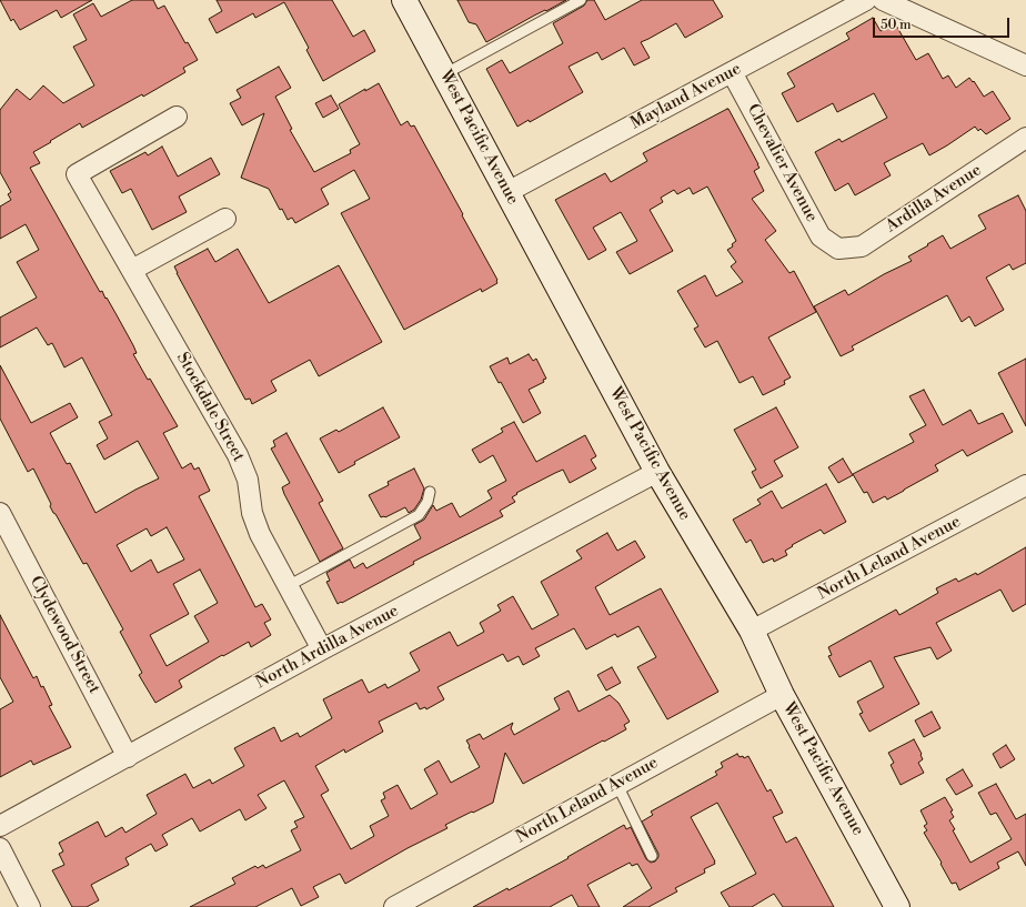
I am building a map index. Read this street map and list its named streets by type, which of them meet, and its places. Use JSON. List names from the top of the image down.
{
  "streets": {
    "street": [
      "Mayland Avenue",
      "West Pacific Avenue",
      "Chevalier Avenue",
      "Ardilla Avenue",
      "Stockdale Street",
      "North Leland Avenue",
      "Clydewood Street",
      "North Ardilla Avenue"
    ]
  },
  "crossings": [
    ["Mayland Avenue", "West Pacific Avenue"],
    ["Mayland Avenue", "Chevalier Avenue"],
    ["West Pacific Avenue", "North Leland Avenue"],
    ["West Pacific Avenue", "North Ardilla Avenue"],
    ["Chevalier Avenue", "Ardilla Avenue"],
    ["Stockdale Street", "North Ardilla Avenue"],
    ["Clydewood Street", "North Ardilla Avenue"]
  ],
  "scale_bar": "50 m"
}
